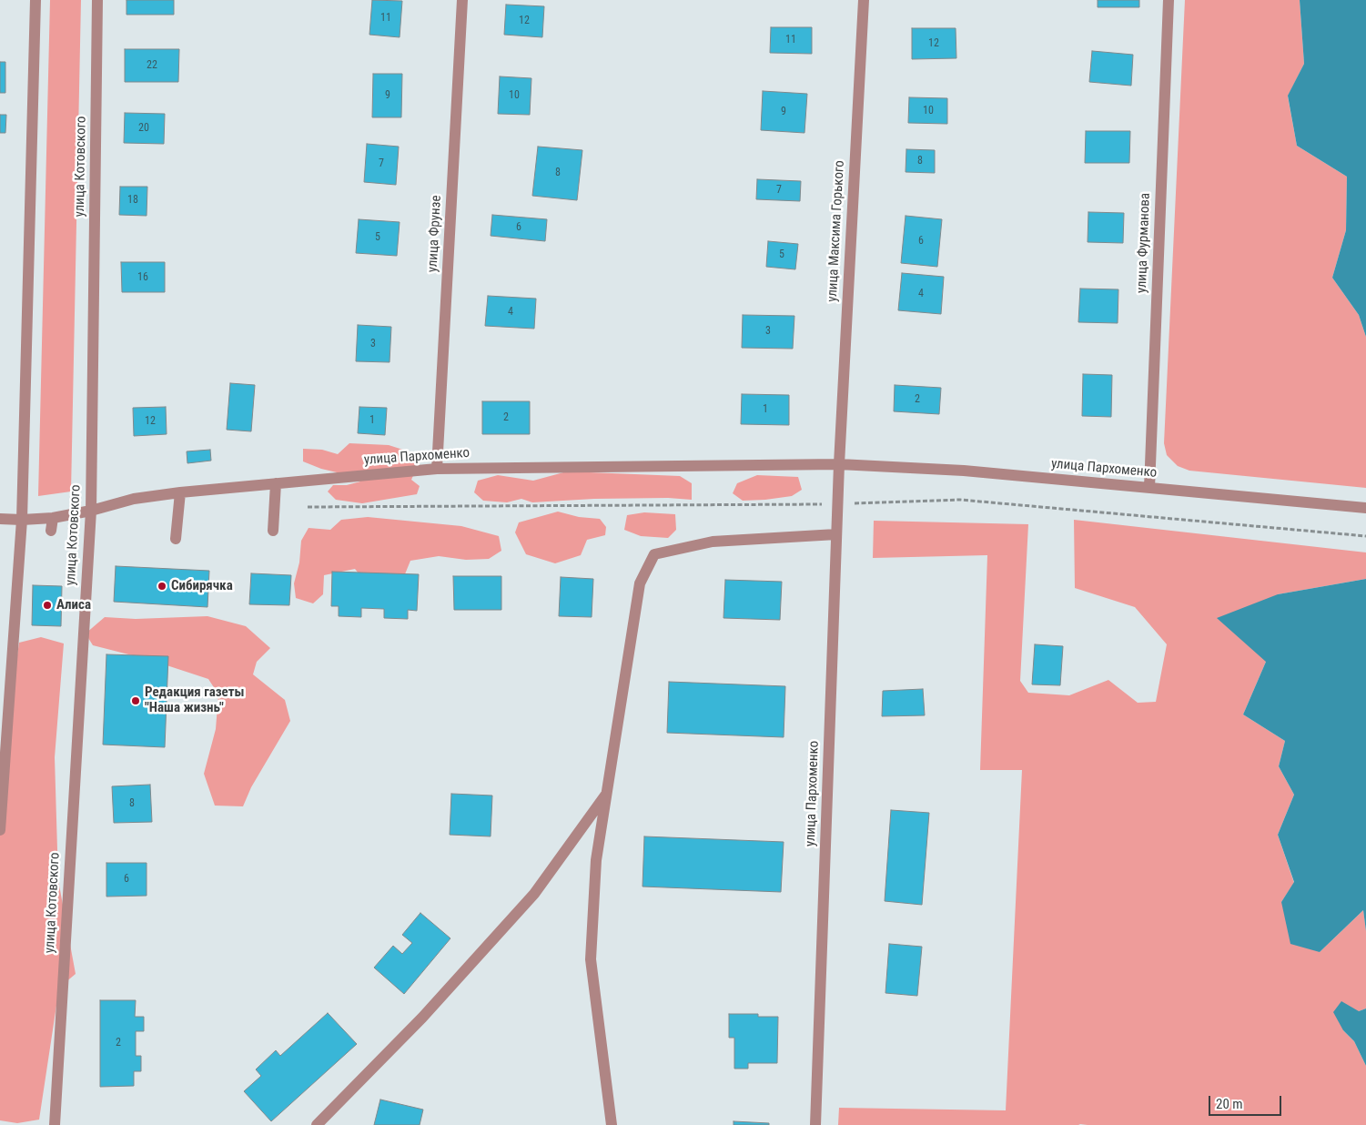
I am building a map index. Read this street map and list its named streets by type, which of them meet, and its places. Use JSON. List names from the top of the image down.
{
  "streets": {
    "street": [
      "улица Котовского",
      "улица Максима Горького",
      "улица Фрунзе",
      "улица Фурманова",
      "улица Пархоменко"
    ]
  },
  "crossings": [
    ["улица Котовского", "улица Пархоменко"],
    ["улица Максима Горького", "улица Пархоменко"],
    ["улица Фрунзе", "улица Пархоменко"],
    ["улица Фурманова", "улица Пархоменко"]
  ],
  "places": ["Сибирячка", "Алиса", "Редакция газеты \"Наша жизнь\""],
  "house_numbers": [
    "11",
    "12",
    "11",
    "12",
    "22",
    "9",
    "10",
    "10",
    "9",
    "20",
    "8",
    "7",
    "8",
    "7",
    "18",
    "6",
    "5",
    "6",
    "5",
    "16",
    "4",
    "4",
    "3",
    "3",
    "2",
    "1",
    "2",
    "1",
    "12",
    "8",
    "6",
    "2"
  ],
  "scale_bar": "20 m"
}
